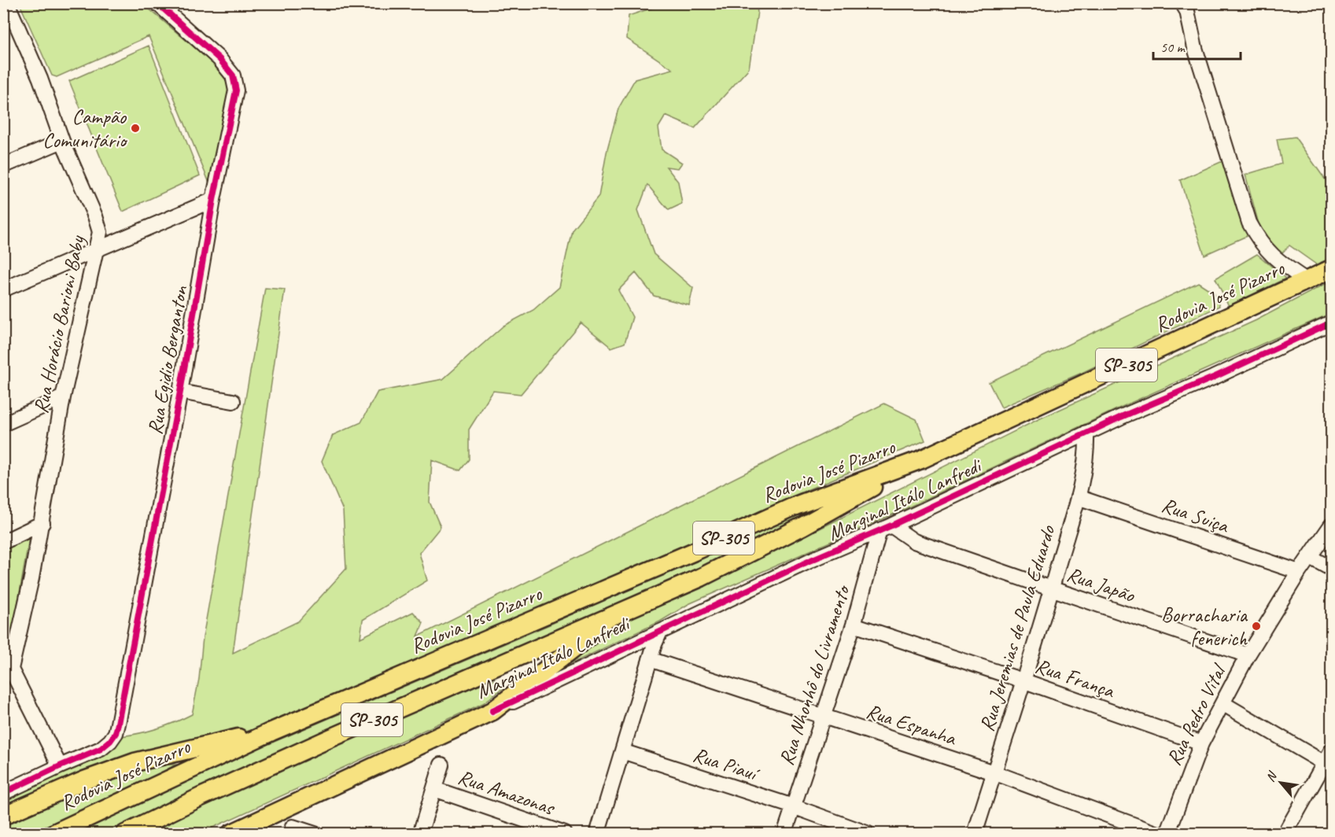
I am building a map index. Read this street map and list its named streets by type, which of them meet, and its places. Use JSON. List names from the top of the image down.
{
  "streets": {
    "main road": ["Rodovia José Pizarro", "SP-305", "Marginal Itálo Lanfredi"],
    "street": [
      "Rua Horácio Barioni Baby",
      "Rua Egidio Berganton",
      "Rua Suiça",
      "Rua Japão",
      "Rua Jeremias de Paula Eduardo",
      "Rua Nhonhô do Livramento",
      "Rua França",
      "Rua Pedro Vital",
      "Rua Espanha",
      "Rua Piauí",
      "Rua Amazonas"
    ]
  },
  "crossings": [
    ["Marginal Itálo Lanfredi", "Rua Japão"],
    ["Marginal Itálo Lanfredi", "Rua Jeremias de Paula Eduardo"],
    ["Marginal Itálo Lanfredi", "Rua Nhonhô do Livramento"],
    ["Rua Suiça", "Rua Jeremias de Paula Eduardo"],
    ["Rua Suiça", "Rua Pedro Vital"],
    ["Rua Japão", "Rua Jeremias de Paula Eduardo"],
    ["Rua Japão", "Rua Nhonhô do Livramento"],
    ["Rua Japão", "Rua Pedro Vital"],
    ["Rua Jeremias de Paula Eduardo", "Rua França"],
    ["Rua Jeremias de Paula Eduardo", "Rua Espanha"],
    ["Rua Nhonhô do Livramento", "Rua França"],
    ["Rua Nhonhô do Livramento", "Rua Espanha"],
    ["Rua Nhonhô do Livramento", "Rua Piauí"],
    ["Rua França", "Rua Pedro Vital"]
  ],
  "places": ["Campão Comunitário", "Borracharia fenerich"],
  "scale_bar": "50 m",
  "north": "top left"
}
